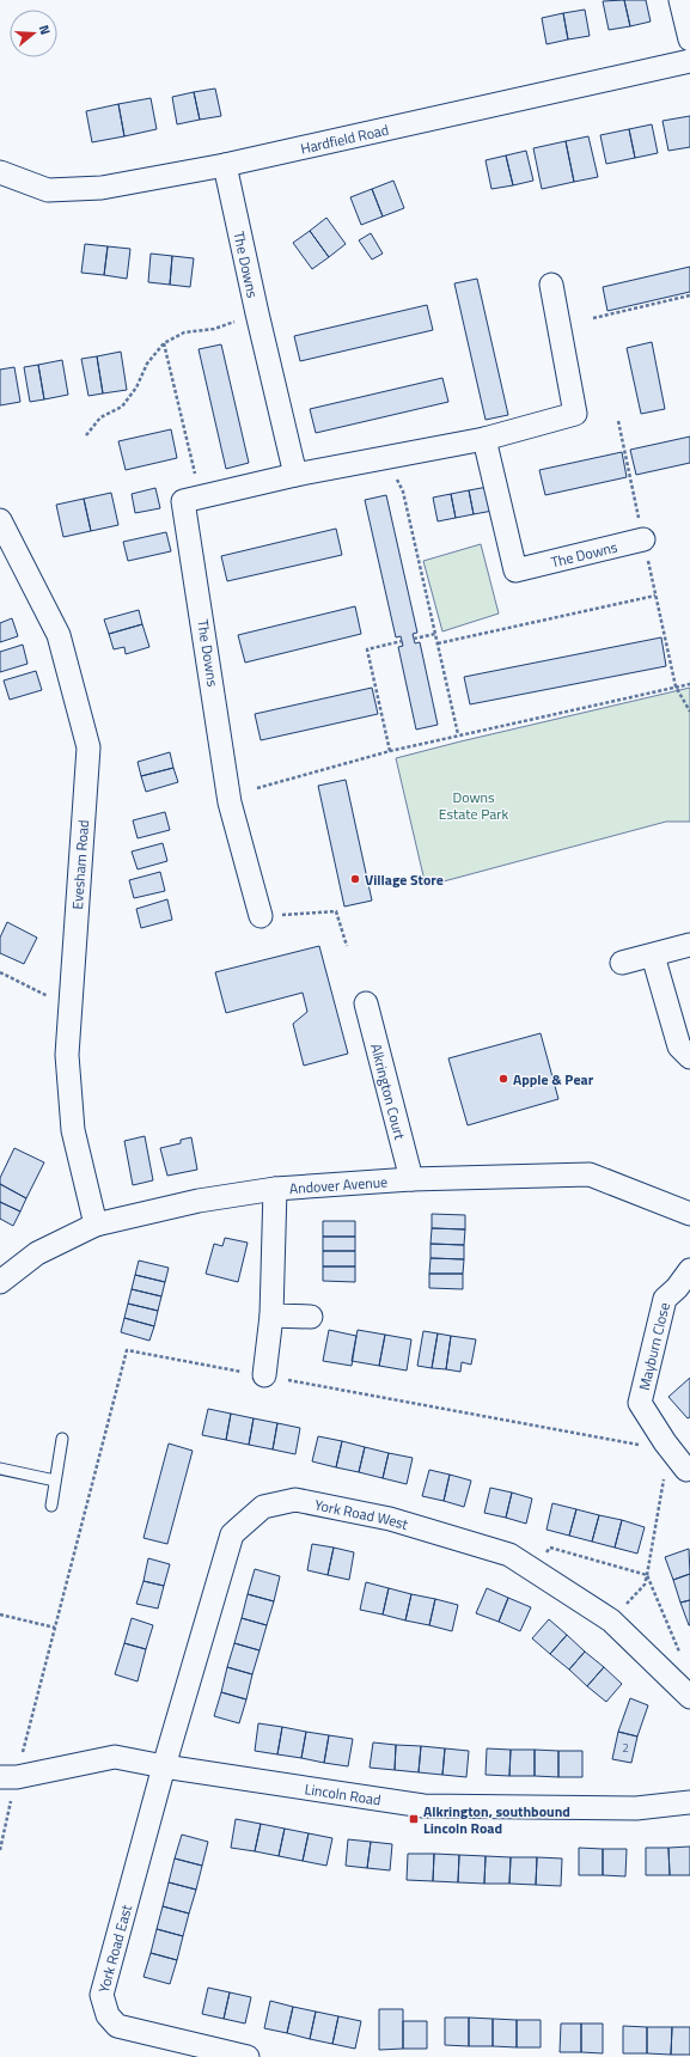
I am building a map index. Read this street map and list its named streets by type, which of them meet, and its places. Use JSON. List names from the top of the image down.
{
  "streets": {
    "street": [
      "Hardfield Road",
      "The Downs",
      "Evesham Road",
      "Alkrington Court",
      "Andover Avenue",
      "Mayburn Close",
      "York Road West",
      "Lincoln Road",
      "York Road East"
    ]
  },
  "crossings": [
    ["Hardfield Road", "The Downs"],
    ["Evesham Road", "Andover Avenue"],
    ["Alkrington Court", "Andover Avenue"],
    ["York Road West", "Lincoln Road"],
    ["York Road West", "York Road East"],
    ["Lincoln Road", "York Road East"]
  ],
  "parks": ["Downs Estate Park"],
  "places": {
    "other": ["Village Store", "Apple & Pear"],
    "transit": ["Alkrington, southbound Lincoln Road"]
  },
  "house_numbers": ["2"],
  "north": "right"
}
